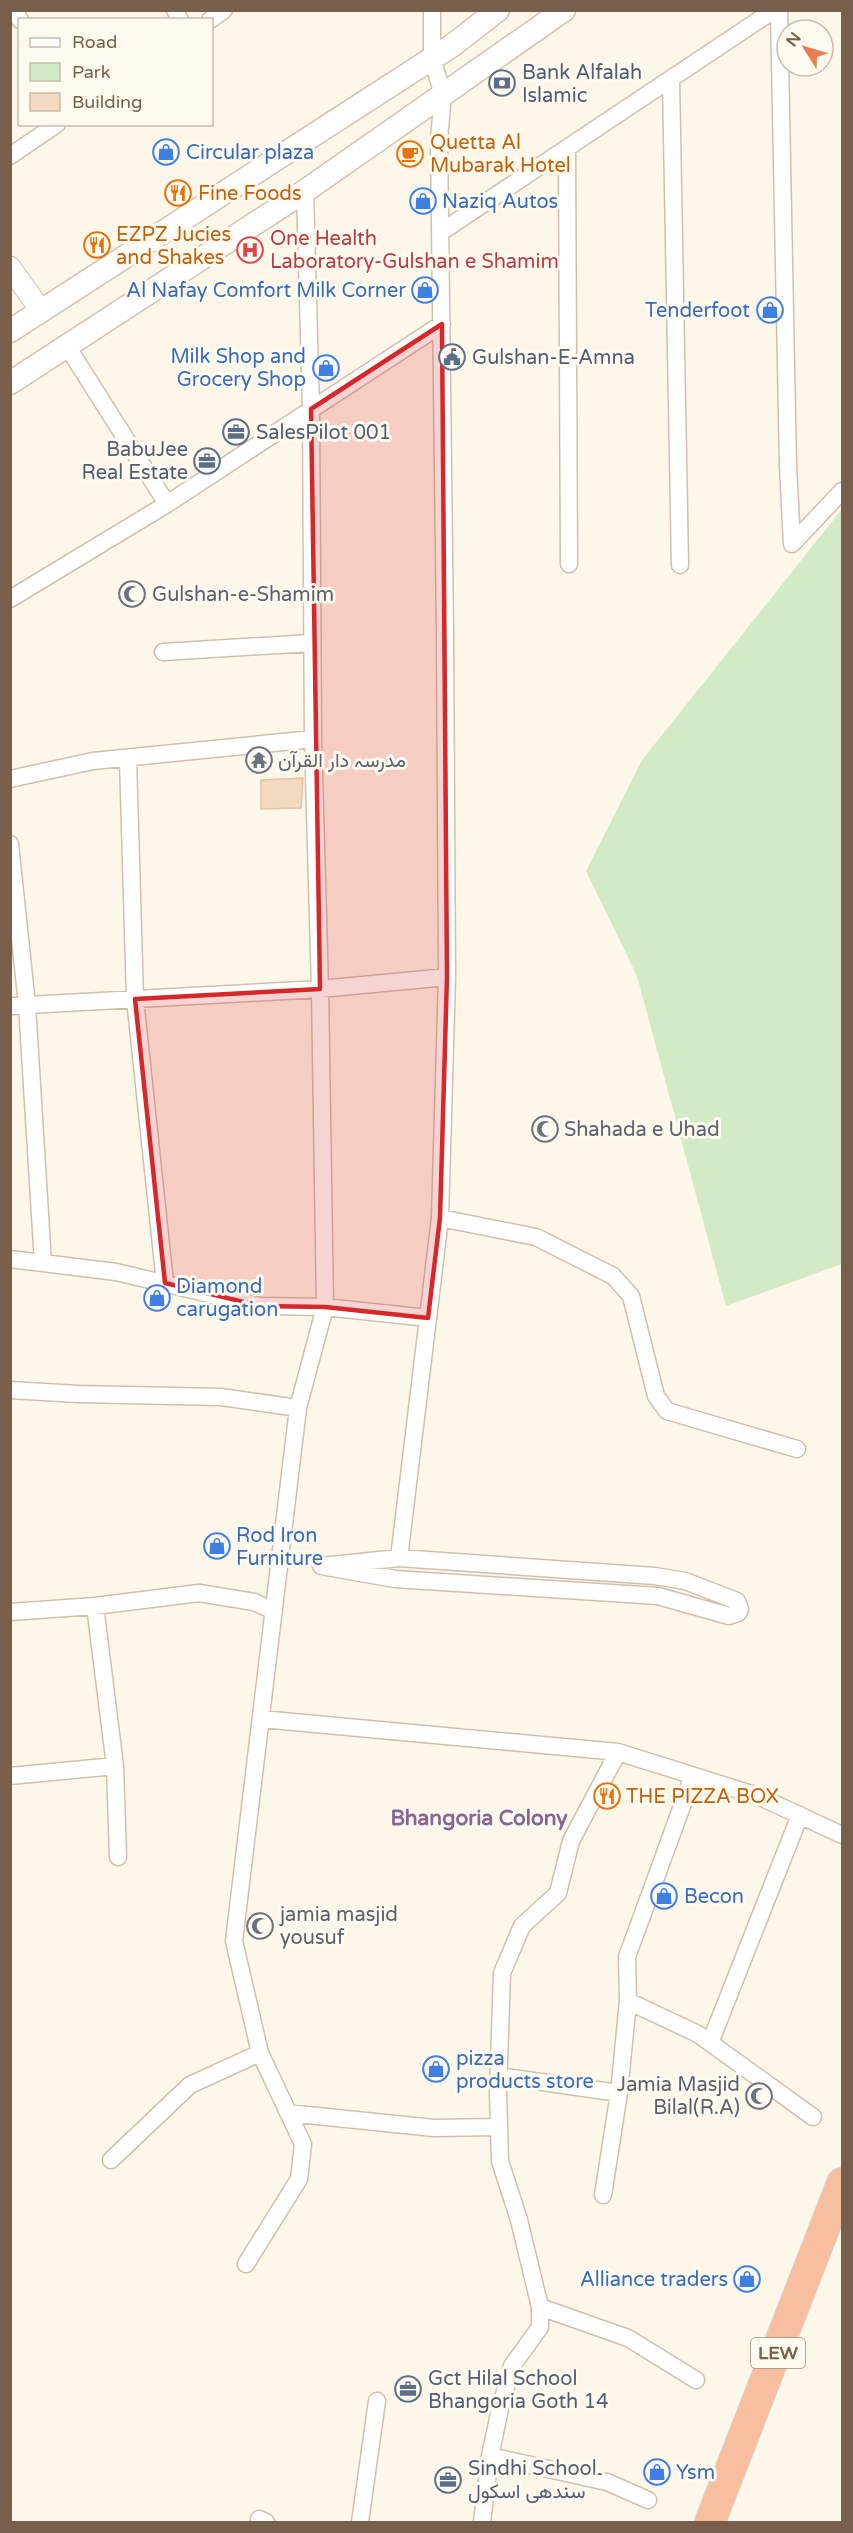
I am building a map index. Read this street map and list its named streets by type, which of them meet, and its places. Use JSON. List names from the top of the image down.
{
  "streets": {
    "highway": ["LEW"]
  },
  "districts": ["Bhangoria Colony"],
  "places": {
    "bank": ["Bank Alfalah Islamic"],
    "shop": [
      "Circular plaza",
      "Naziq Autos",
      "Al Nafay Comfort Milk Corner",
      "Tenderfoot",
      "Milk Shop and Grocery Shop",
      "Diamond carugation",
      "Rod Iron Furniture",
      "Becon",
      "pizza products store",
      "Alliance traders",
      "Ysm"
    ],
    "cafe": ["Quetta Al Mubarak Hotel"],
    "restaurant": ["Fine Foods", "EZPZ Jucies and Shakes", "THE PIZZA BOX"],
    "hospital": ["One Health Laboratory-Gulshan e Shamim"],
    "public building": ["Gulshan-E-Amna"],
    "office": [
      "SalesPilot 001",
      "BabuJee Real Estate",
      "Gct Hilal School Bhangoria Goth 14",
      "Sindhi School۔ سندھی اسکول"
    ],
    "mosque": [
      "Gulshan-e-Shamim",
      "Shahada e Uhad",
      "jamia masjid yousuf",
      "Jamia Masjid Bilal(R.A)"
    ],
    "temple": ["مدرسہ دار القرآن"]
  },
  "legend": ["Road", "Park", "Building"],
  "north": "top left"
}
